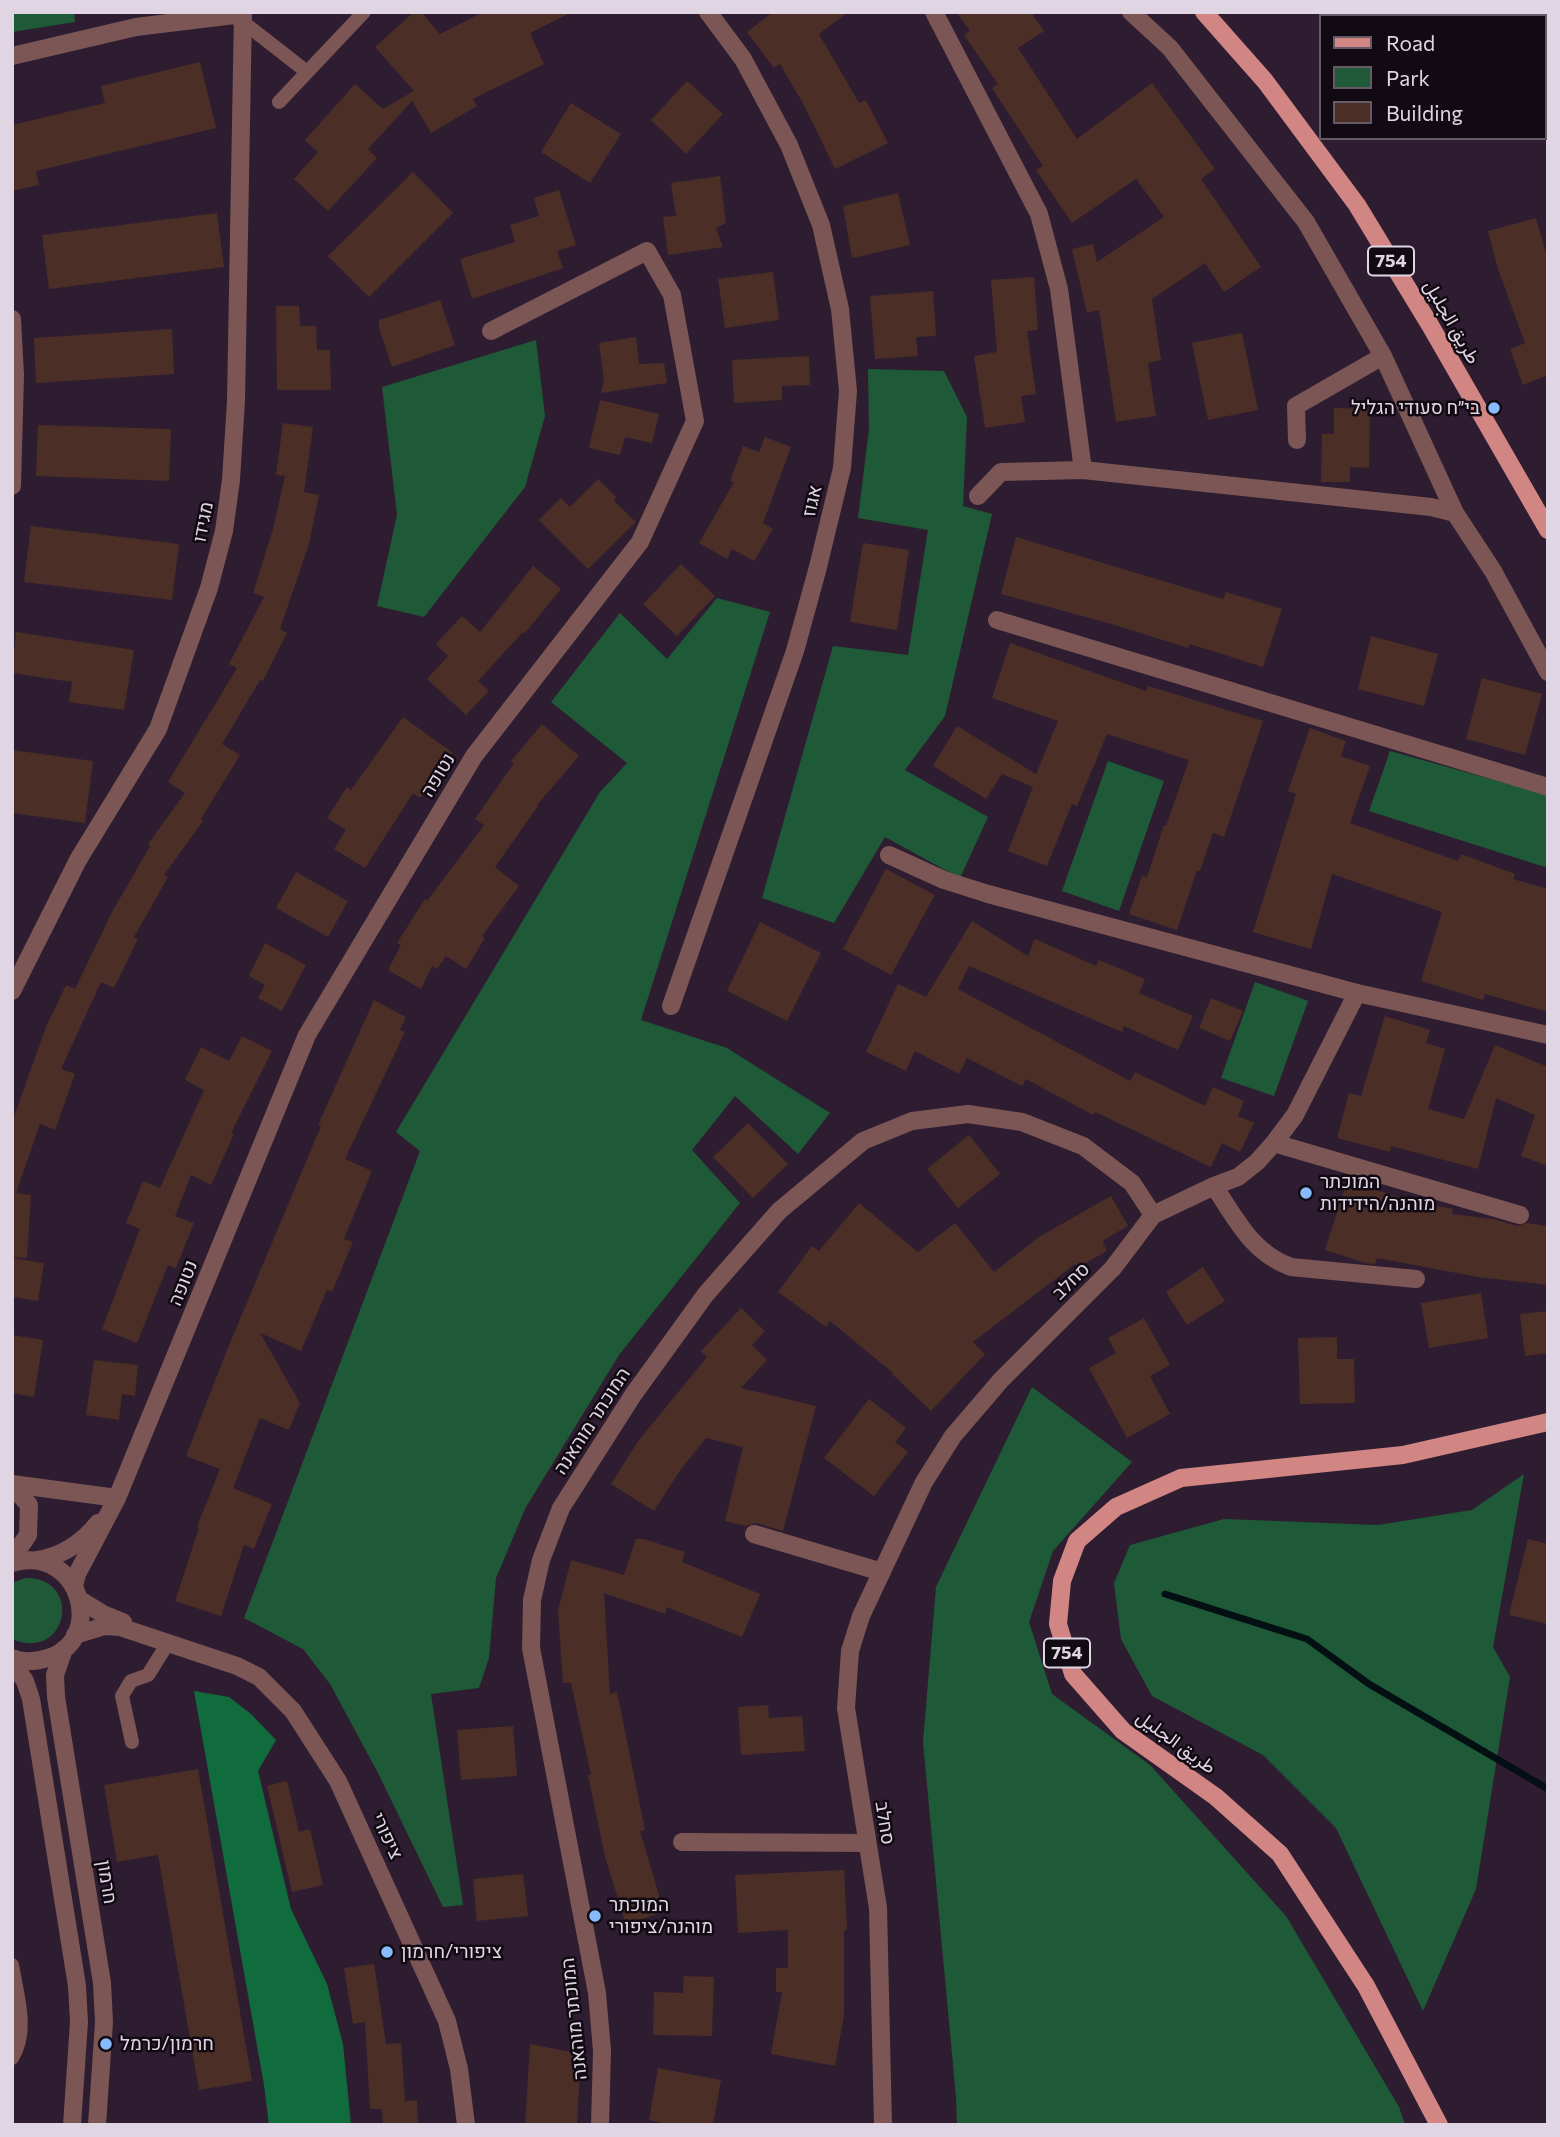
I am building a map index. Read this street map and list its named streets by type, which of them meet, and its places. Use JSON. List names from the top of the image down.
{
  "streets": {
    "main road": ["754", "طريق الجليل"],
    "street": [
      "אגוז",
      "מגידו",
      "נטופה",
      "סחלב",
      "המוכתר מוהאנה",
      "ציפורי",
      "חרמון"
    ]
  },
  "crossings": [
    ["נטופה", "ציפורי"],
    ["נטופה", "חרמון"],
    ["סחלב", "המוכתר מוהאנה"],
    ["ציפורי", "חרמון"]
  ],
  "places": [
    "בי״ח סעודי הגליל",
    "המוכתר מוהנה/הידידות",
    "המוכתר מוהנה/ציפורי",
    "ציפורי/חרמון",
    "חרמון/כרמל"
  ],
  "legend": ["Road", "Park", "Building"]
}
